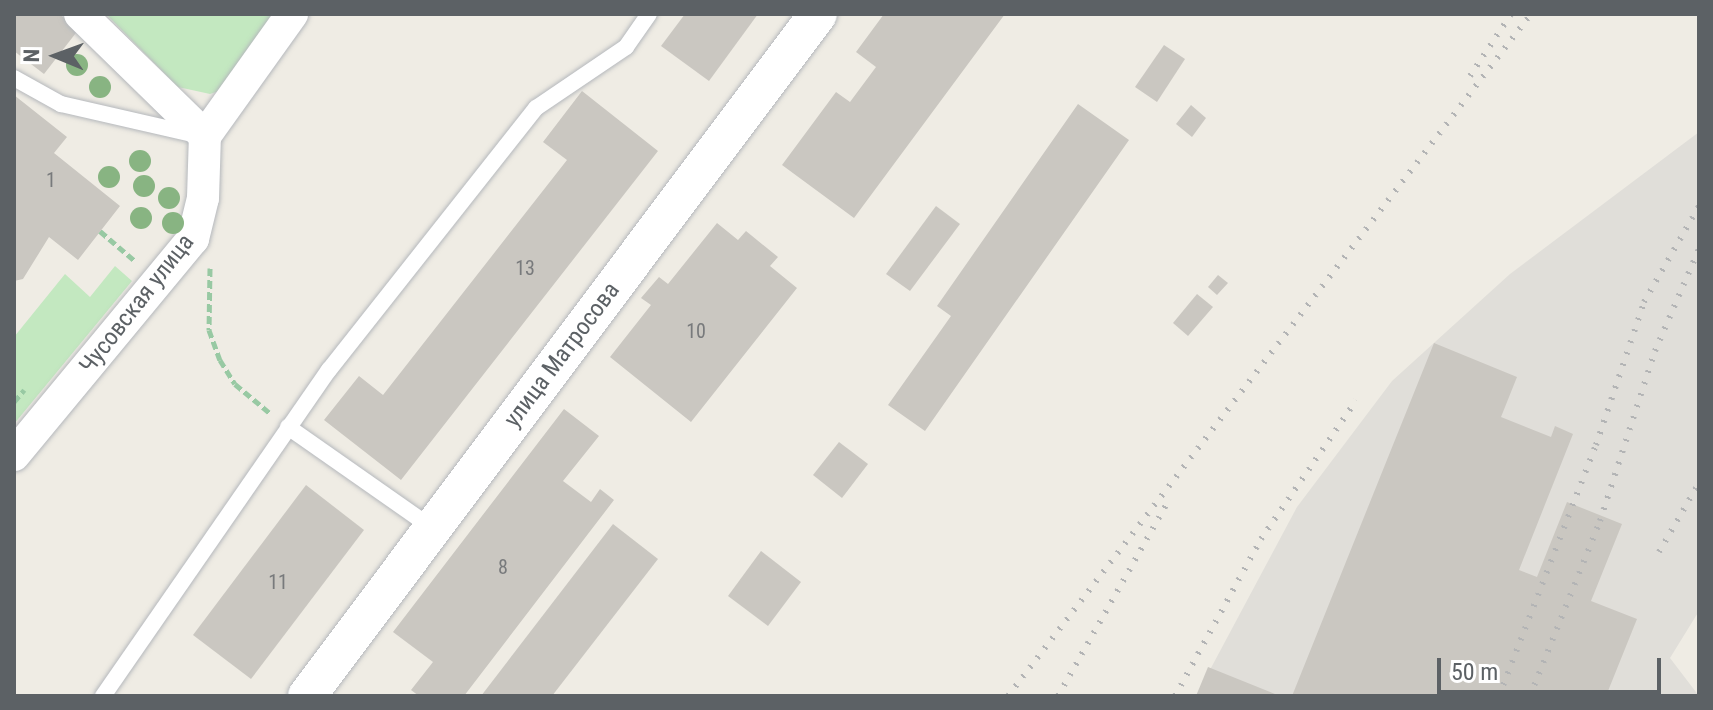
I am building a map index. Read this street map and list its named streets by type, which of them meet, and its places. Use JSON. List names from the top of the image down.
{
  "streets": {
    "street": ["Чусовская улица", "улица Матросова"]
  },
  "house_numbers": [
    "1",
    "13",
    "10",
    "8",
    "11"
  ],
  "scale_bar": "50 m",
  "north": "left"
}
